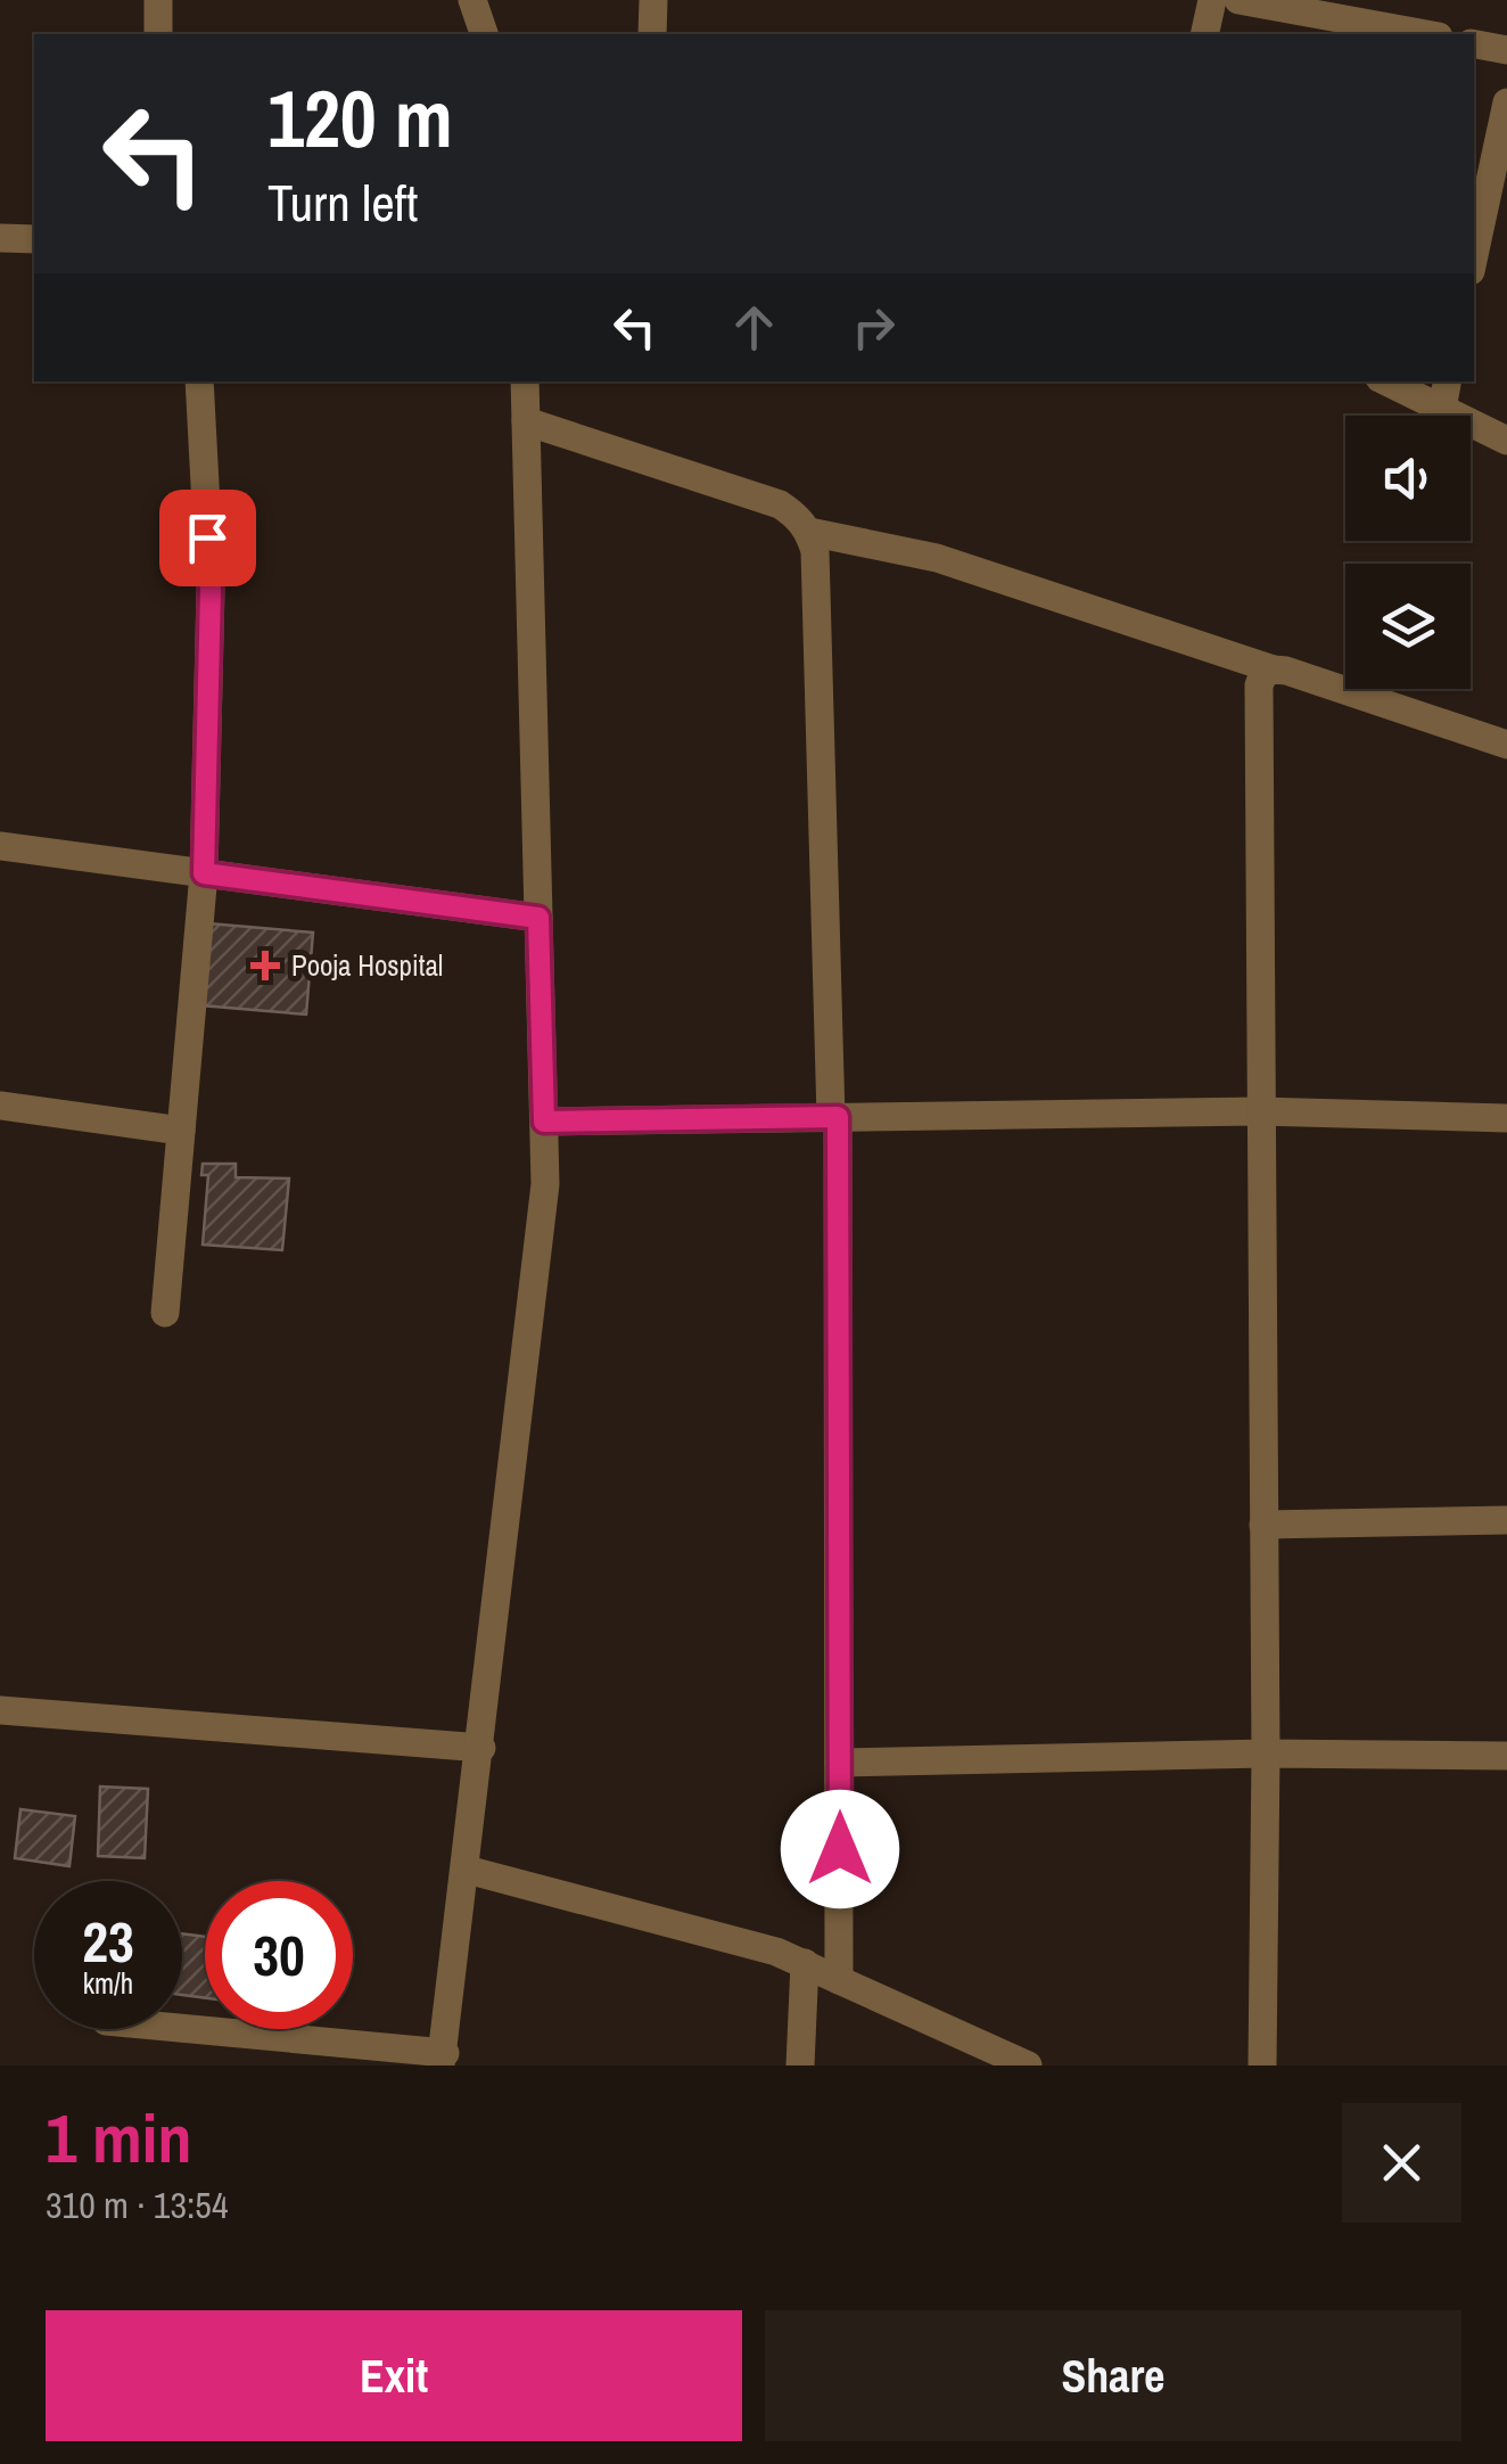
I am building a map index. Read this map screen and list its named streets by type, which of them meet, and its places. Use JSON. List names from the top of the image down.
{
  "places": {
    "health": ["Pooja Hospital"]
  },
  "page": {
    "turn": ["120 m", "Turn left"],
    "speed": "23 km/h",
    "limit": "30",
    "heading": ["1 min", "310 m · 13:54"],
    "buttons": ["Exit", "Share"]
  }
}
